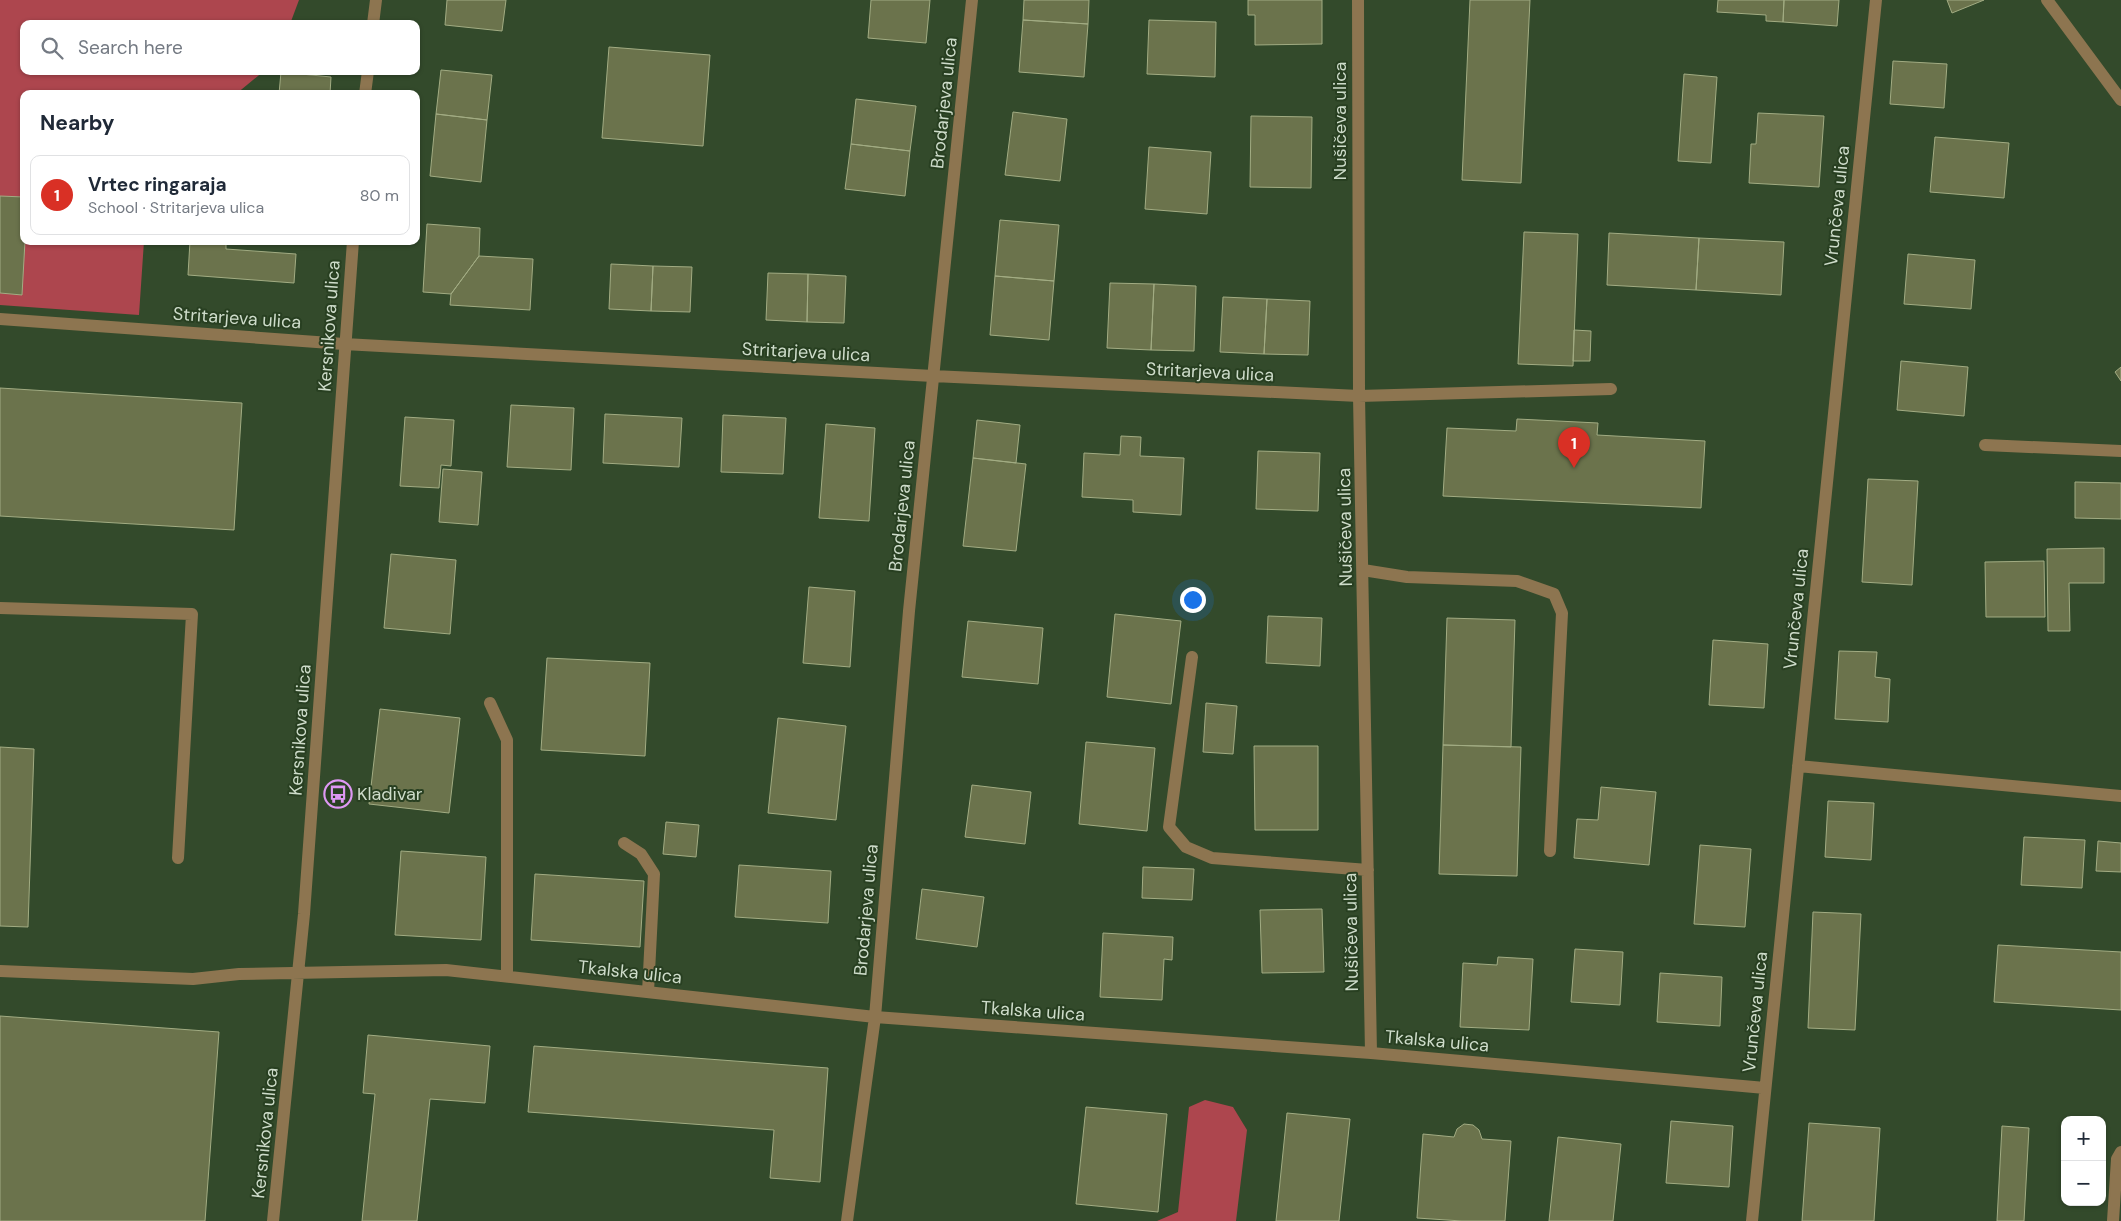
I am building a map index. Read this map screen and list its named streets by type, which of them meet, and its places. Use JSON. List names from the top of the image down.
{
  "streets": {
    "street": [
      "Brodarjeva ulica",
      "Nušičeva ulica",
      "Vrunčeva ulica",
      "Stritarjeva ulica",
      "Kersnikova ulica",
      "Tkalska ulica"
    ]
  },
  "crossings": [
    ["Brodarjeva ulica", "Stritarjeva ulica"],
    ["Brodarjeva ulica", "Tkalska ulica"],
    ["Nušičeva ulica", "Stritarjeva ulica"],
    ["Nušičeva ulica", "Tkalska ulica"],
    ["Vrunčeva ulica", "Tkalska ulica"],
    ["Stritarjeva ulica", "Kersnikova ulica"],
    ["Kersnikova ulica", "Tkalska ulica"]
  ],
  "places": {
    "bus stop": ["Kladivar"]
  },
  "page": {
    "search": "Search here",
    "heading": "Nearby",
    "list": [
      {
        "mark": "1",
        "name": "Vrtec ringaraja",
        "note": "School · Stritarjeva ulica",
        "value": "80 m"
      }
    ],
    "pins": "1",
    "map_buttons": ["+", "−"]
  }
}
